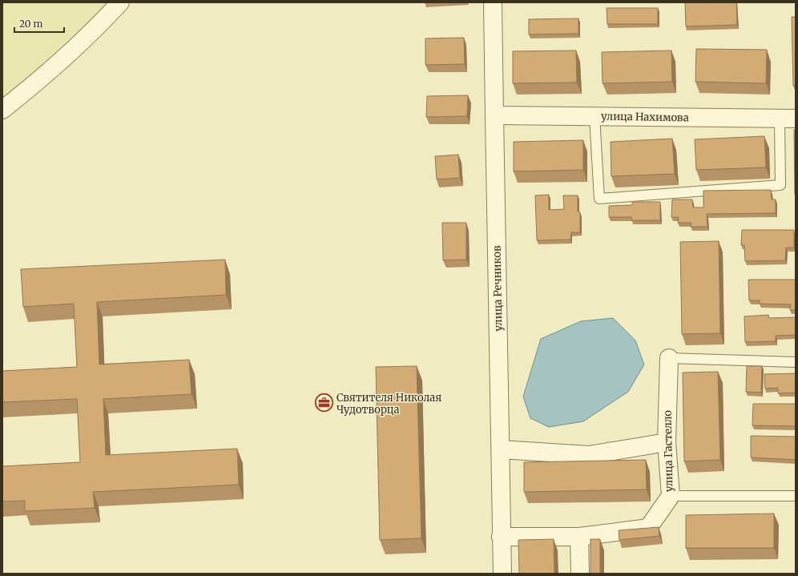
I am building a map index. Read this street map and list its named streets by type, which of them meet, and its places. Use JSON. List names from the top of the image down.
{
  "streets": {
    "street": ["улица Нахимова", "улица Речников", "улица Гастелло"]
  },
  "crossings": [
    ["улица Нахимова", "улица Речников"],
    ["улица Речников", "улица Гастелло"]
  ],
  "places": {
    "office": ["Святителя Николая Чудотворца"]
  },
  "scale_bar": "20 m"
}
